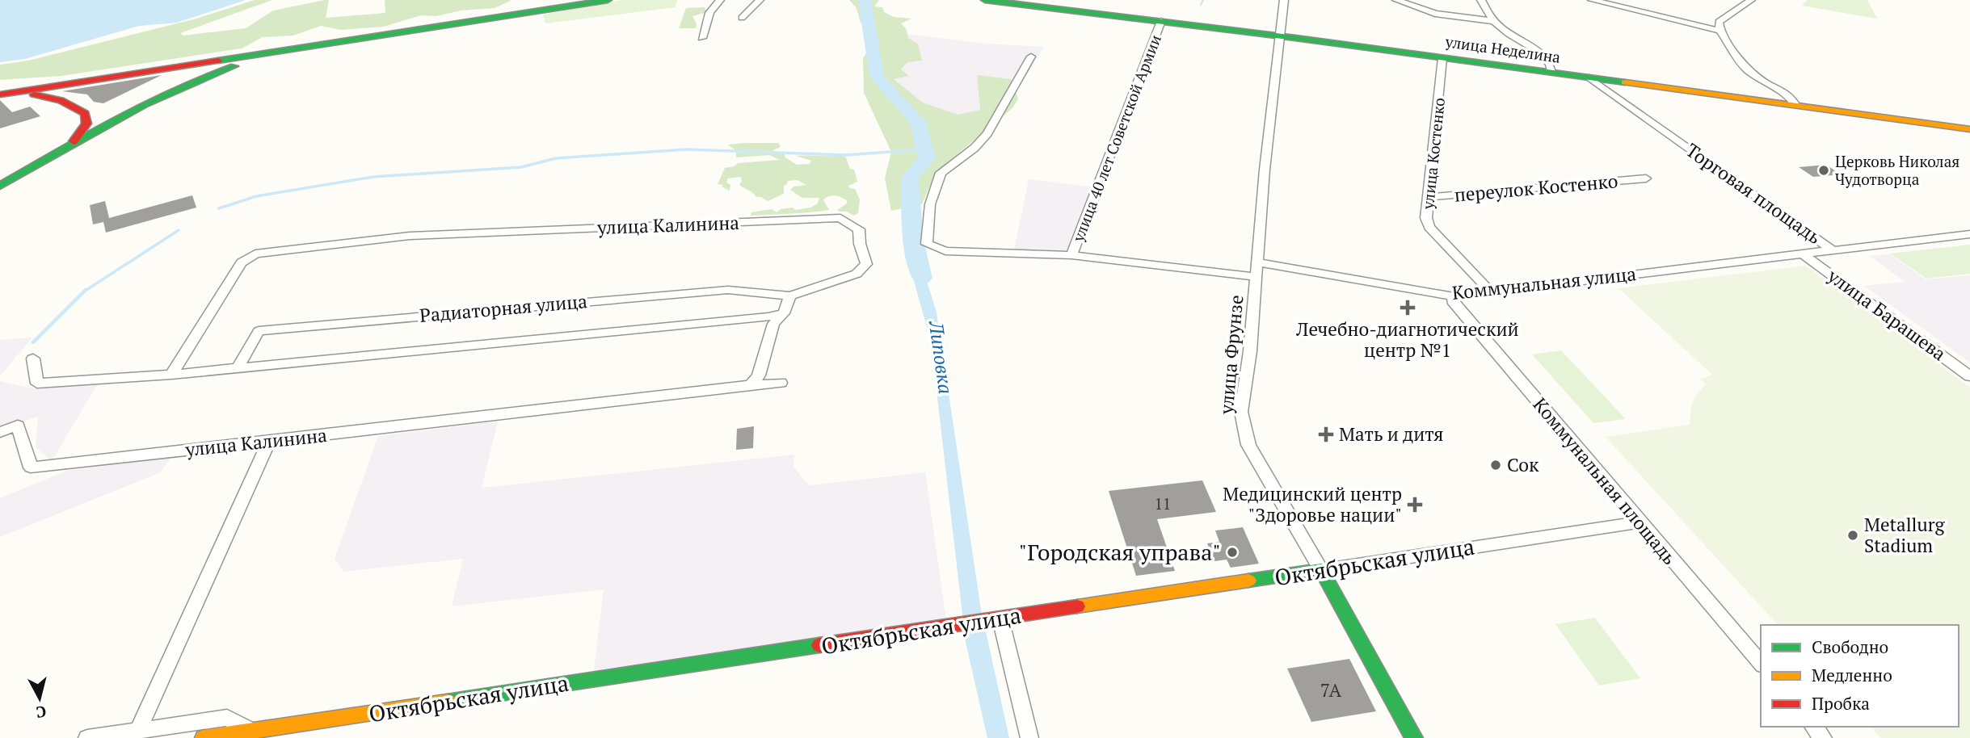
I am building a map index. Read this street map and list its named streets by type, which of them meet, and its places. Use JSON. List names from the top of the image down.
{
  "streets": {
    "main road": ["улица Неделина", "улица Фрунзе", "Октябрьская улица"],
    "street": [
      "улица 40 лет Советской Армии",
      "улица Костенко",
      "переулок Костенко",
      "Торговая площадь",
      "улица Калинина",
      "Коммунальная улица",
      "Радиаторная улица",
      "улица Барашева",
      "Коммунальная площадь"
    ]
  },
  "crossings": [
    ["улица Неделина", "улица 40 лет Советской Армии"],
    ["улица Неделина", "улица Костенко"],
    ["улица Неделина", "Торговая площадь"],
    ["улица Неделина", "улица Фрунзе"],
    ["улица Костенко", "переулок Костенко"],
    ["улица Костенко", "Коммунальная улица"],
    ["Торговая площадь", "Коммунальная улица"],
    ["улица Калинина", "Радиаторная улица"],
    ["Коммунальная улица", "улица Барашева"],
    ["Коммунальная улица", "улица Фрунзе"],
    ["Коммунальная улица", "Коммунальная площадь"],
    ["улица Фрунзе", "Октябрьская улица"],
    ["Коммунальная площадь", "Октябрьская улица"]
  ],
  "water": ["Липовка"],
  "places": {
    "other": [
      "Церковь Николая Чудотворца",
      "Сок",
      "Metallurg Stadium",
      "\"Городская управа\""
    ],
    "health": ["Лечебно-диагнотический центр №1", "Мать и дитя", "Медицинский центр \"Здоровье нации\""]
  },
  "house_numbers": ["11", "7А"],
  "legend": ["Свободно", "Медленно", "Пробка"],
  "north": "bottom"
}
